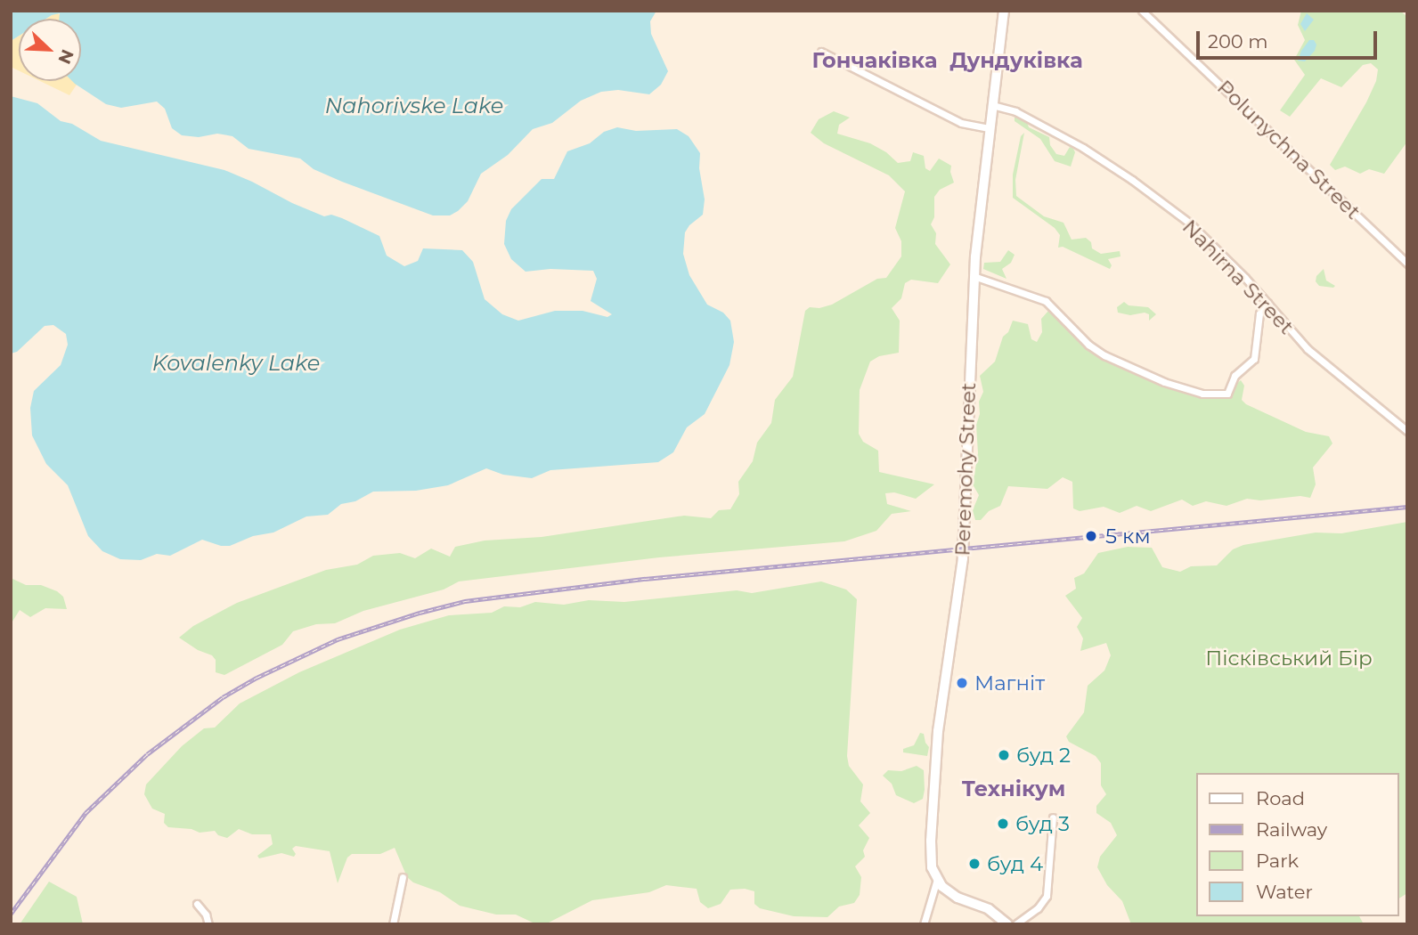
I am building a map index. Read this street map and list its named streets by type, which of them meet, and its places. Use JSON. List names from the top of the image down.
{
  "streets": {
    "street": ["Polunychna Street", "Nahirna Street", "Peremohy Street"]
  },
  "crossings": [
    ["Nahirna Street", "Peremohy Street"]
  ],
  "districts": ["Гончаківка", "Дундуківка", "Технікум"],
  "water": ["Nahorivske Lake", "Kovalenky Lake"],
  "parks": ["Пісківський Бір"],
  "places": [
    "5 км",
    "Магніт",
    "буд 2",
    "буд 3",
    "буд 4"
  ],
  "legend": [
    "Road",
    "Railway",
    "Park",
    "Water"
  ],
  "scale_bar": "200 m",
  "north": "bottom right"
}
